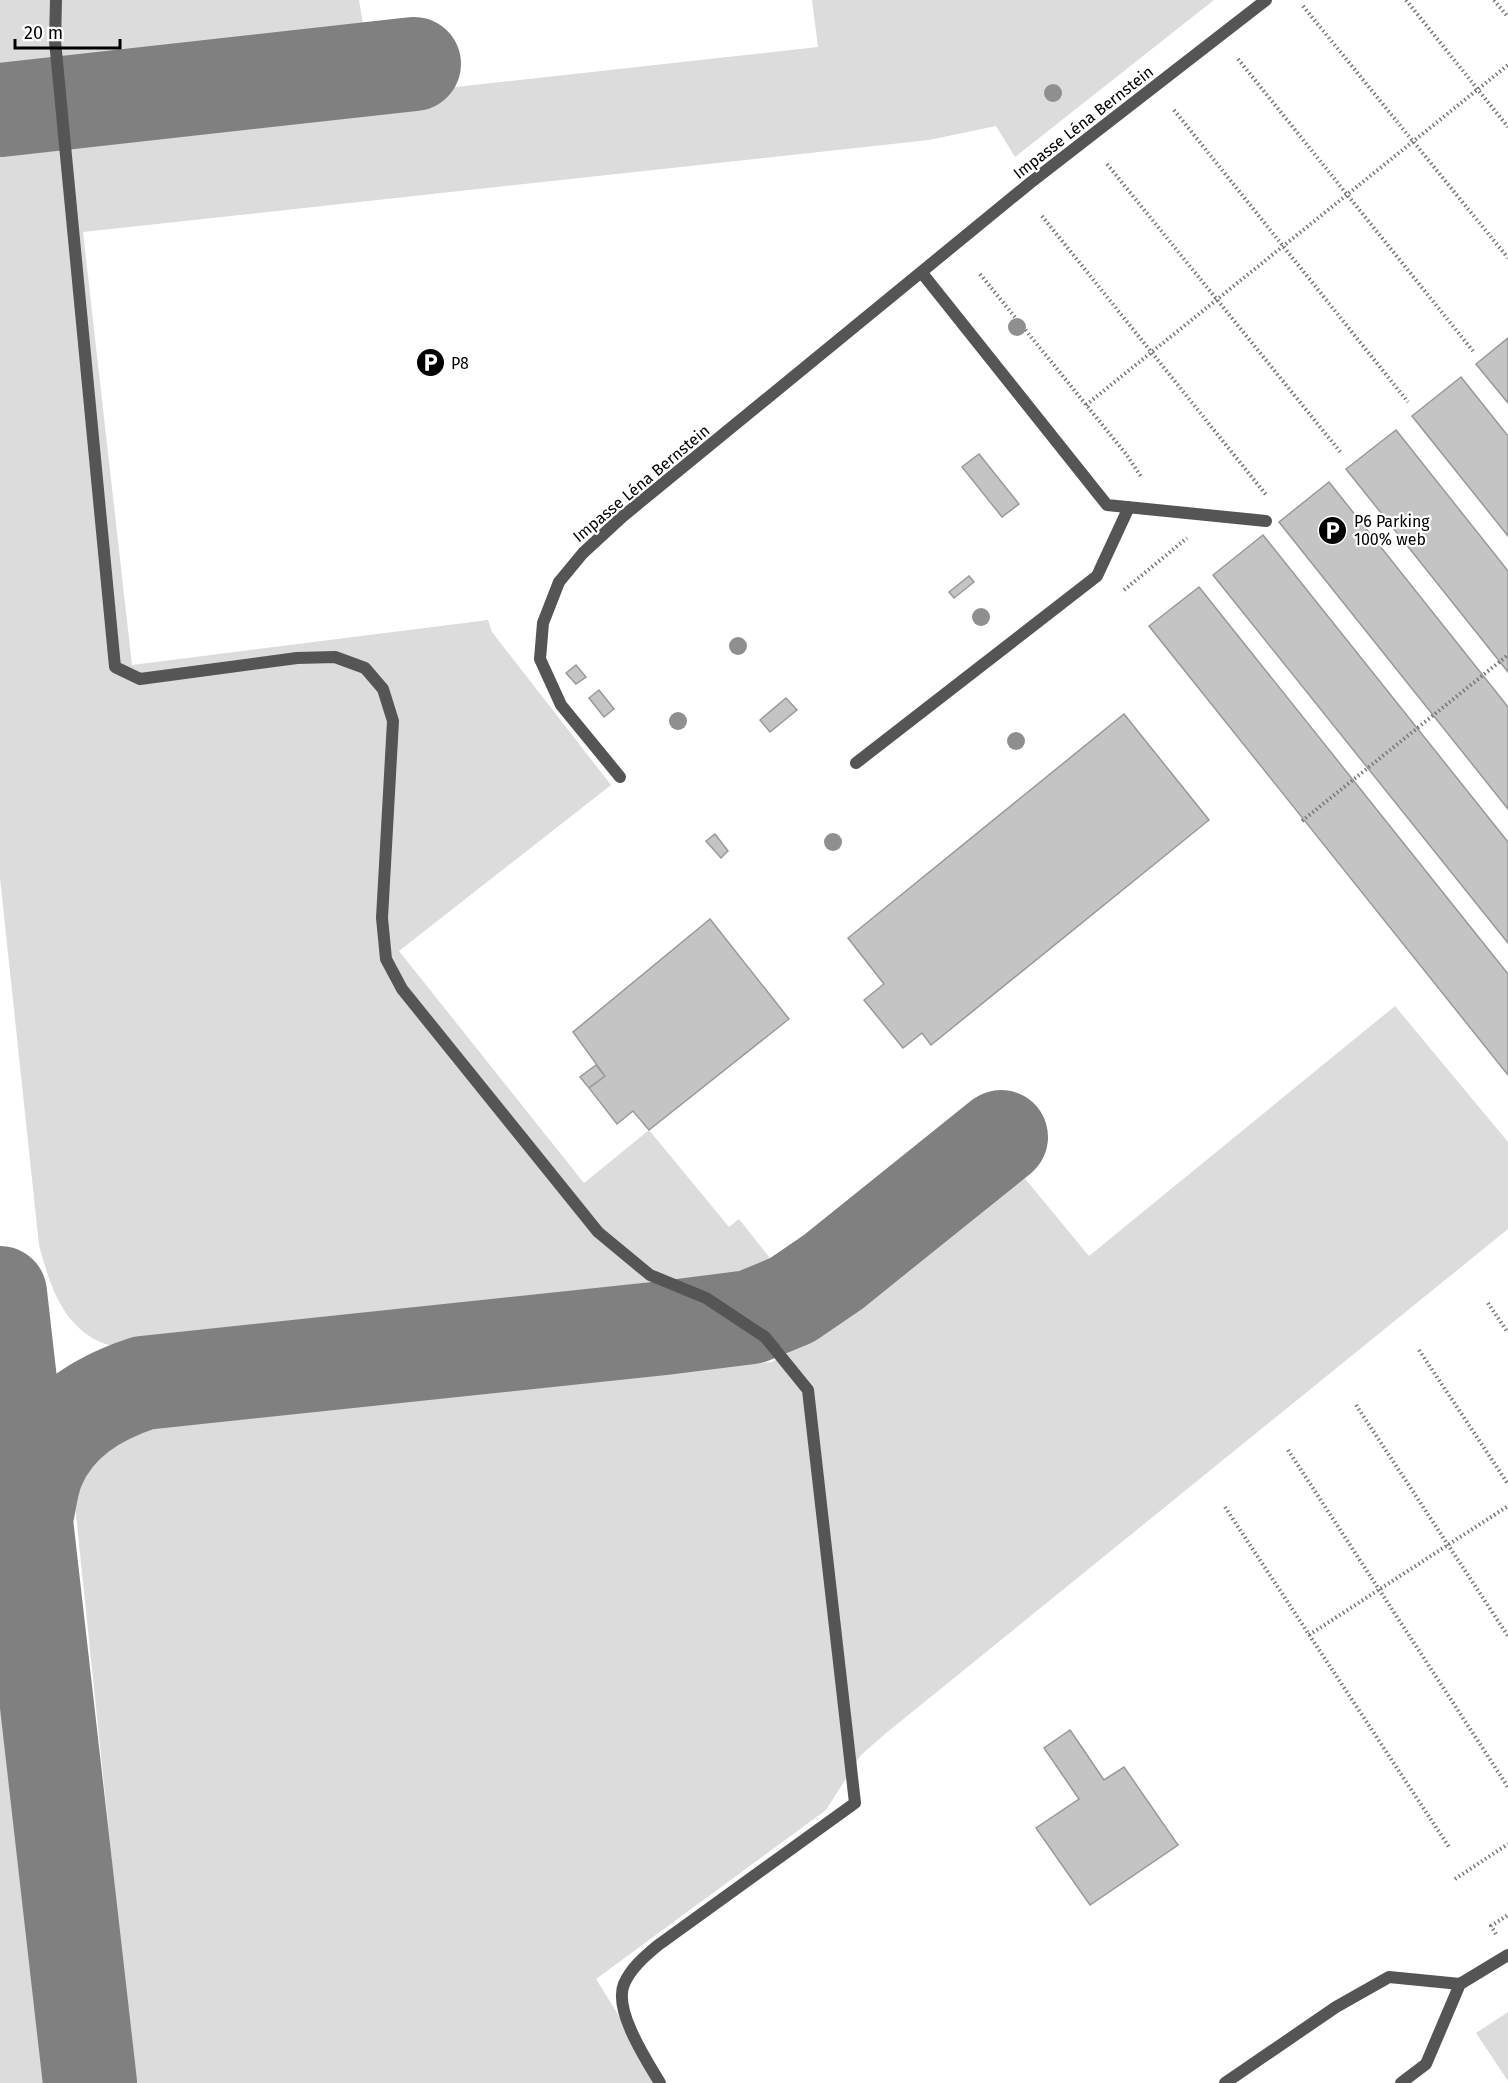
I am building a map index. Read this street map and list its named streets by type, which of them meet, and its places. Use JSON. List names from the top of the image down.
{
  "streets": {
    "street": ["Impasse Léna Bernstein"]
  },
  "places": {
    "parking": ["P8", "P6 Parking 100% web"]
  },
  "scale_bar": "20 m"
}
